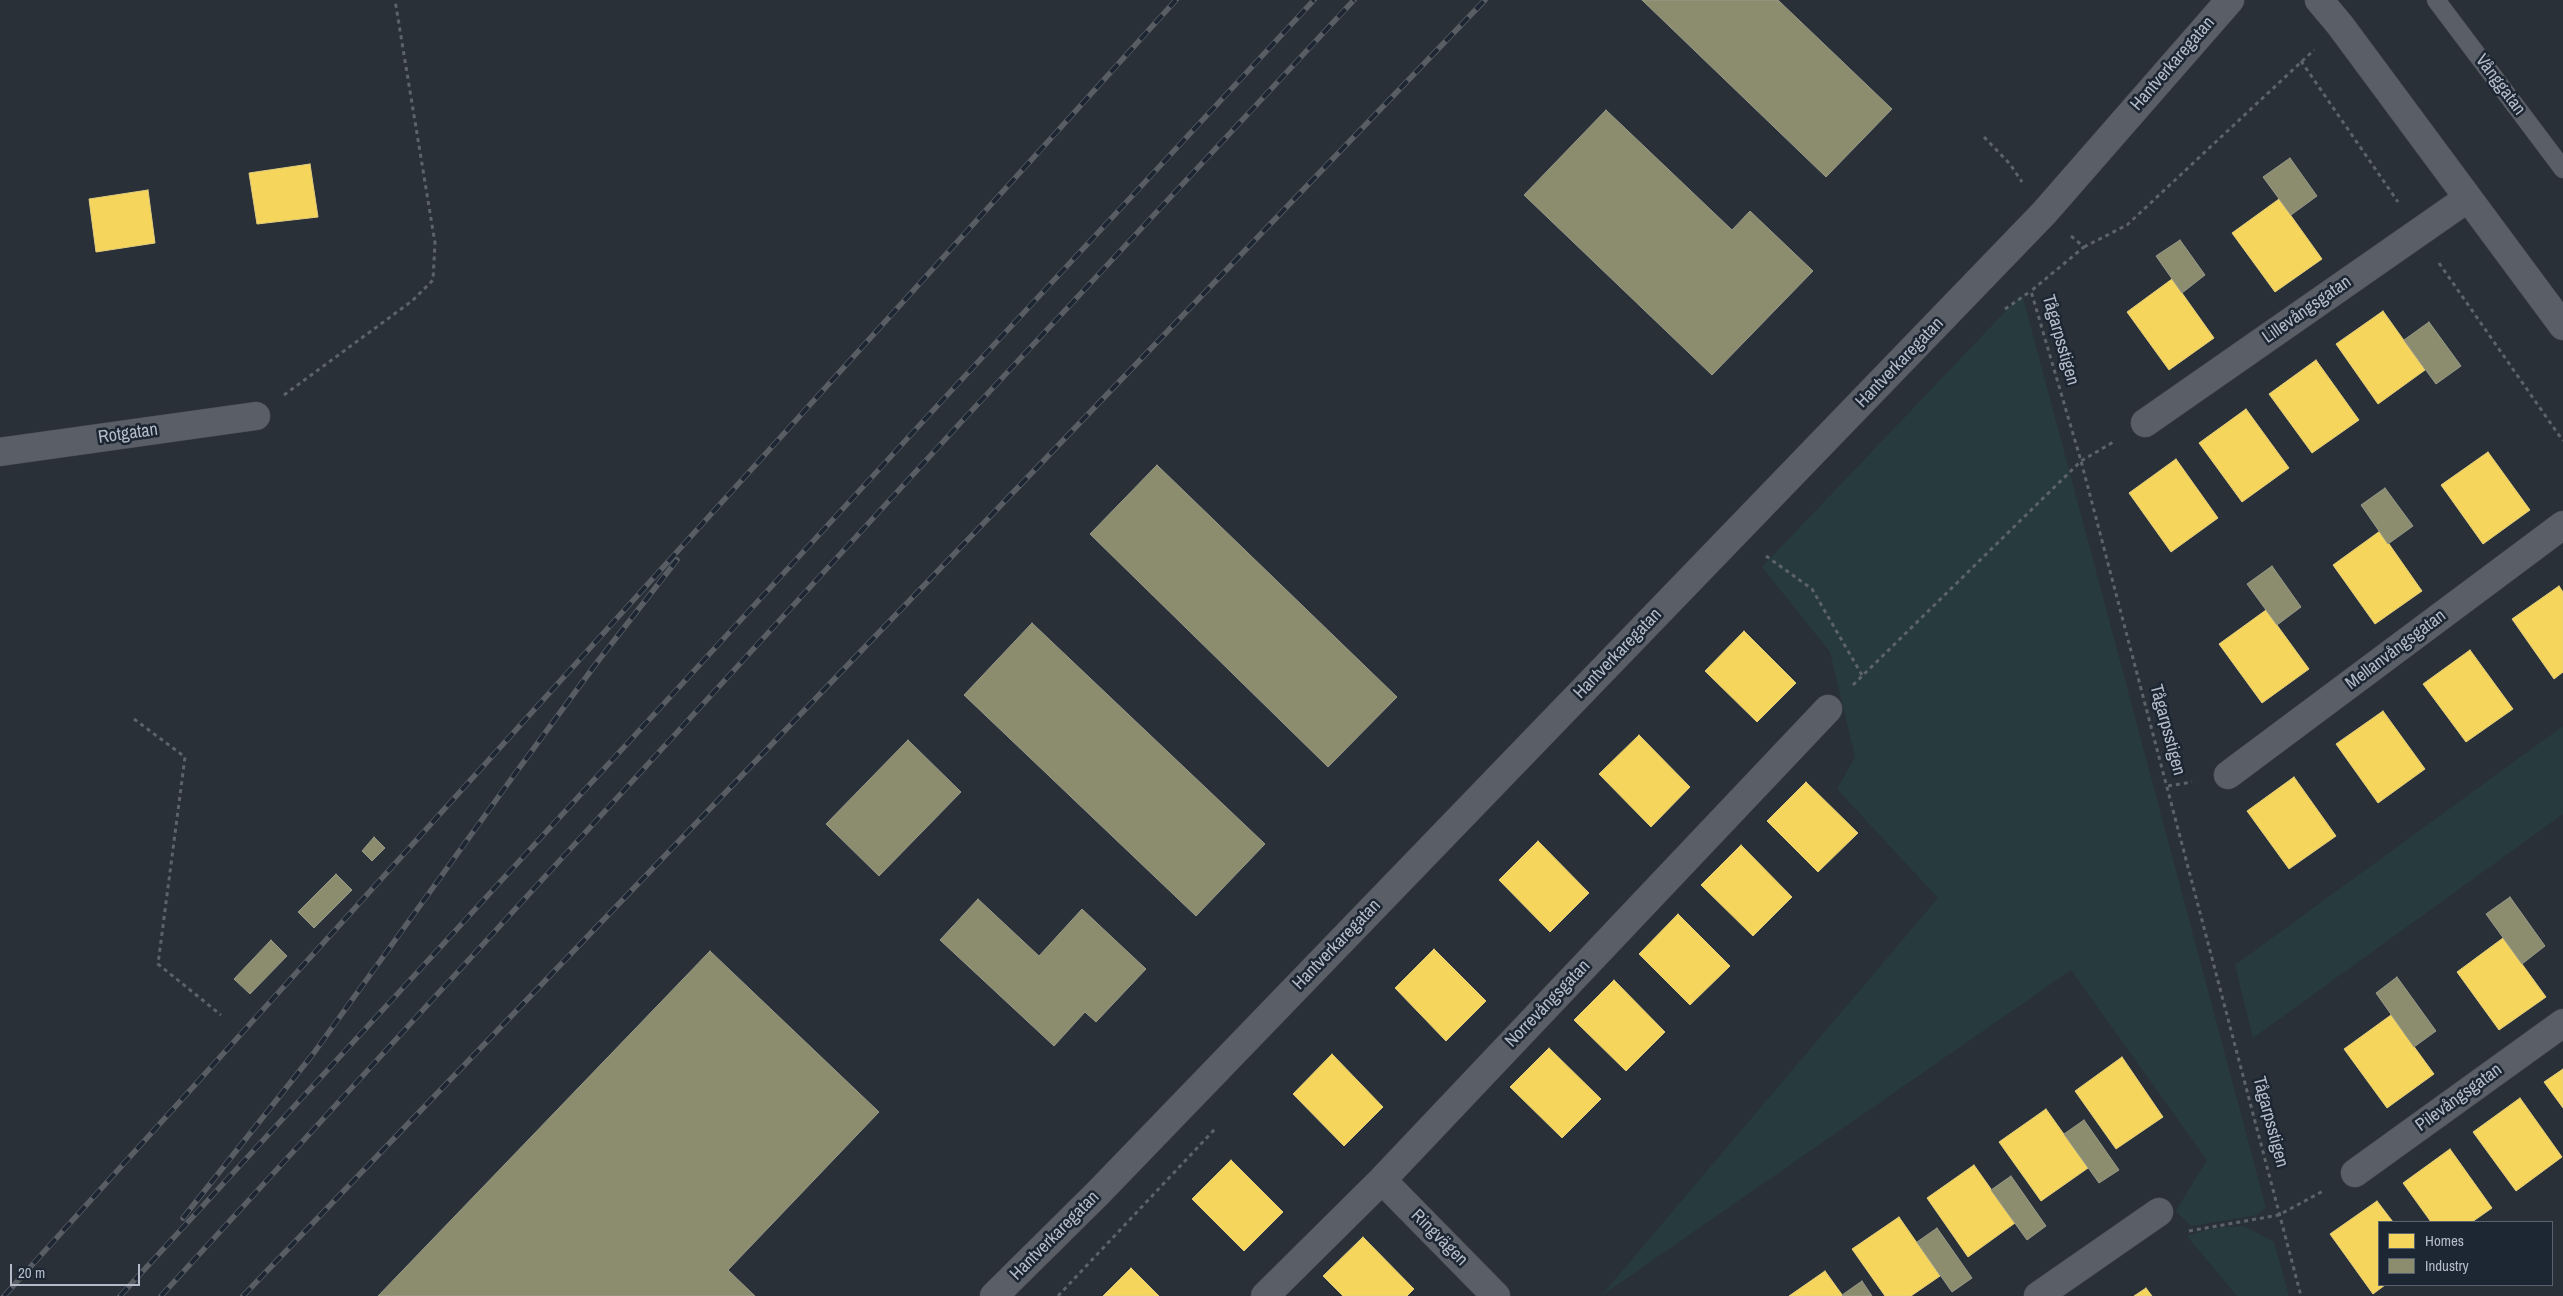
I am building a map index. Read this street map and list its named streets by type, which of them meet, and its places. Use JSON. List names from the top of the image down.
{
  "streets": {
    "street": [
      "Hantverkaregatan",
      "Lillevångsgatan",
      "Rotgatan",
      "Mellanvångsgatan",
      "Norrevångsgatan",
      "Pilevångsgatan",
      "Ringvägen"
    ],
    "lane": ["Vånggatan"],
    "path": ["Tågarpsstigen"]
  },
  "crossings": [
    ["Norrevångsgatan", "Ringvägen"]
  ],
  "legend": ["Homes", "Industry"],
  "scale_bar": "20 m"
}
